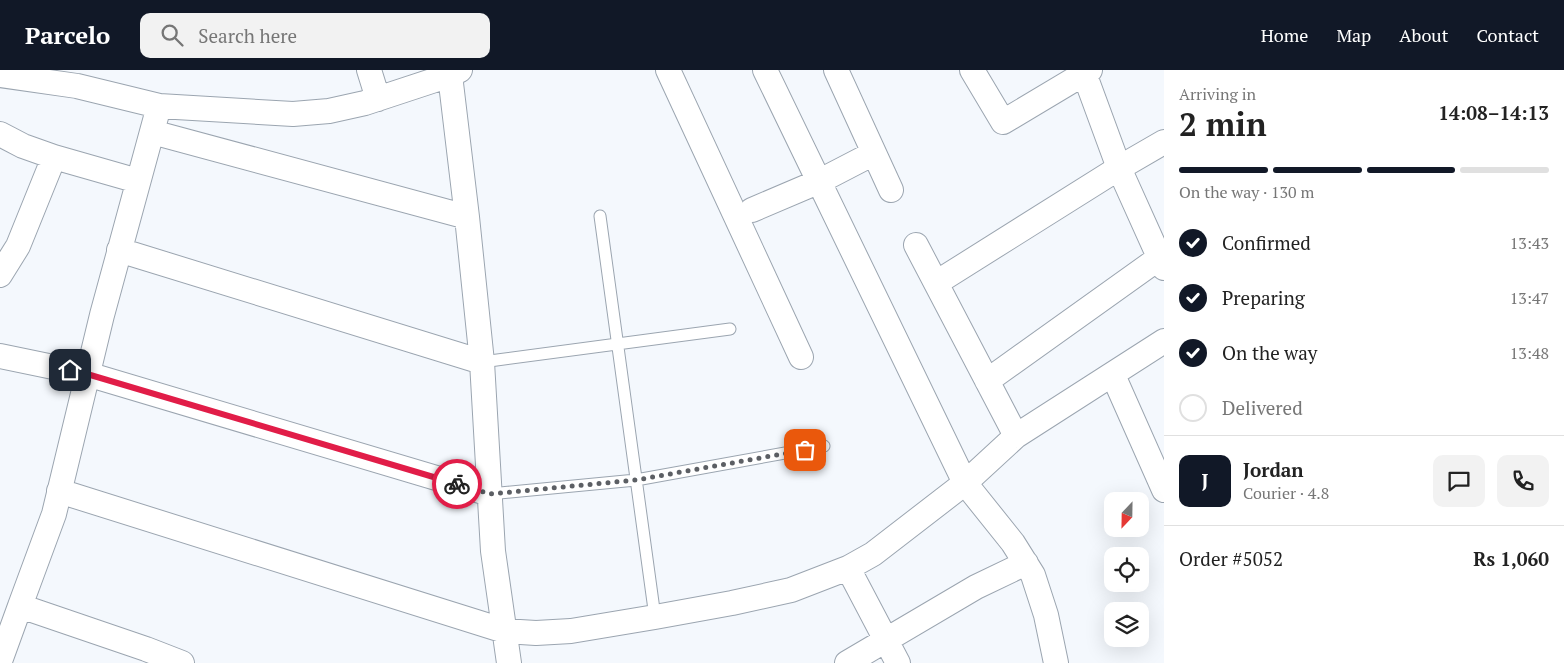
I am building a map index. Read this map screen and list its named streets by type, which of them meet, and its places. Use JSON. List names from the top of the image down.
{
  "north": "bottom",
  "page": {
    "header": "Parcelo",
    "search": "Search here",
    "nav": [
      "Home",
      "Map",
      "About",
      "Contact"
    ],
    "heading": ["2 min", "Arriving in", "14:08–14:13"],
    "panel": [
      "Jordan",
      "Courier · 4.8",
      "Order #5052",
      "Rs 1,060"
    ],
    "bar": "On the way · 130 m",
    "list": [
      ["Confirmed", "13:43"],
      ["Preparing", "13:47"],
      ["On the way", "13:48"],
      "Delivered"
    ],
    "round": "J"
  }
}
